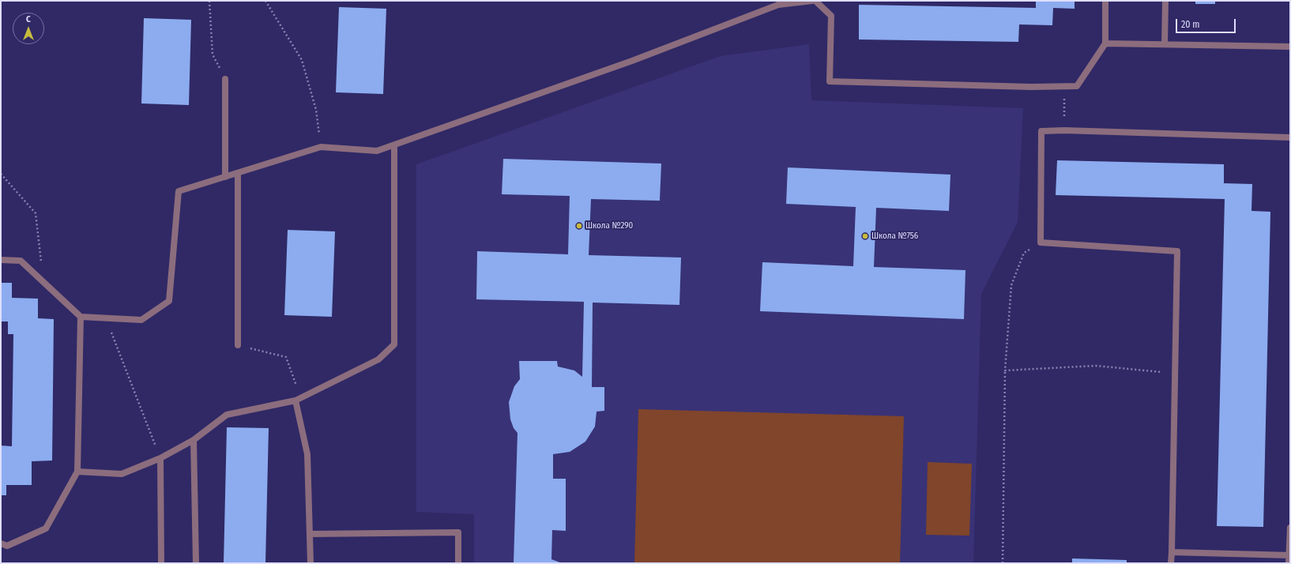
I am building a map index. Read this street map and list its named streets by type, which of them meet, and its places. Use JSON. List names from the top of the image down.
{
  "places": ["Школа №290", "Школа №756"],
  "scale_bar": "20 m",
  "north": "top"
}
